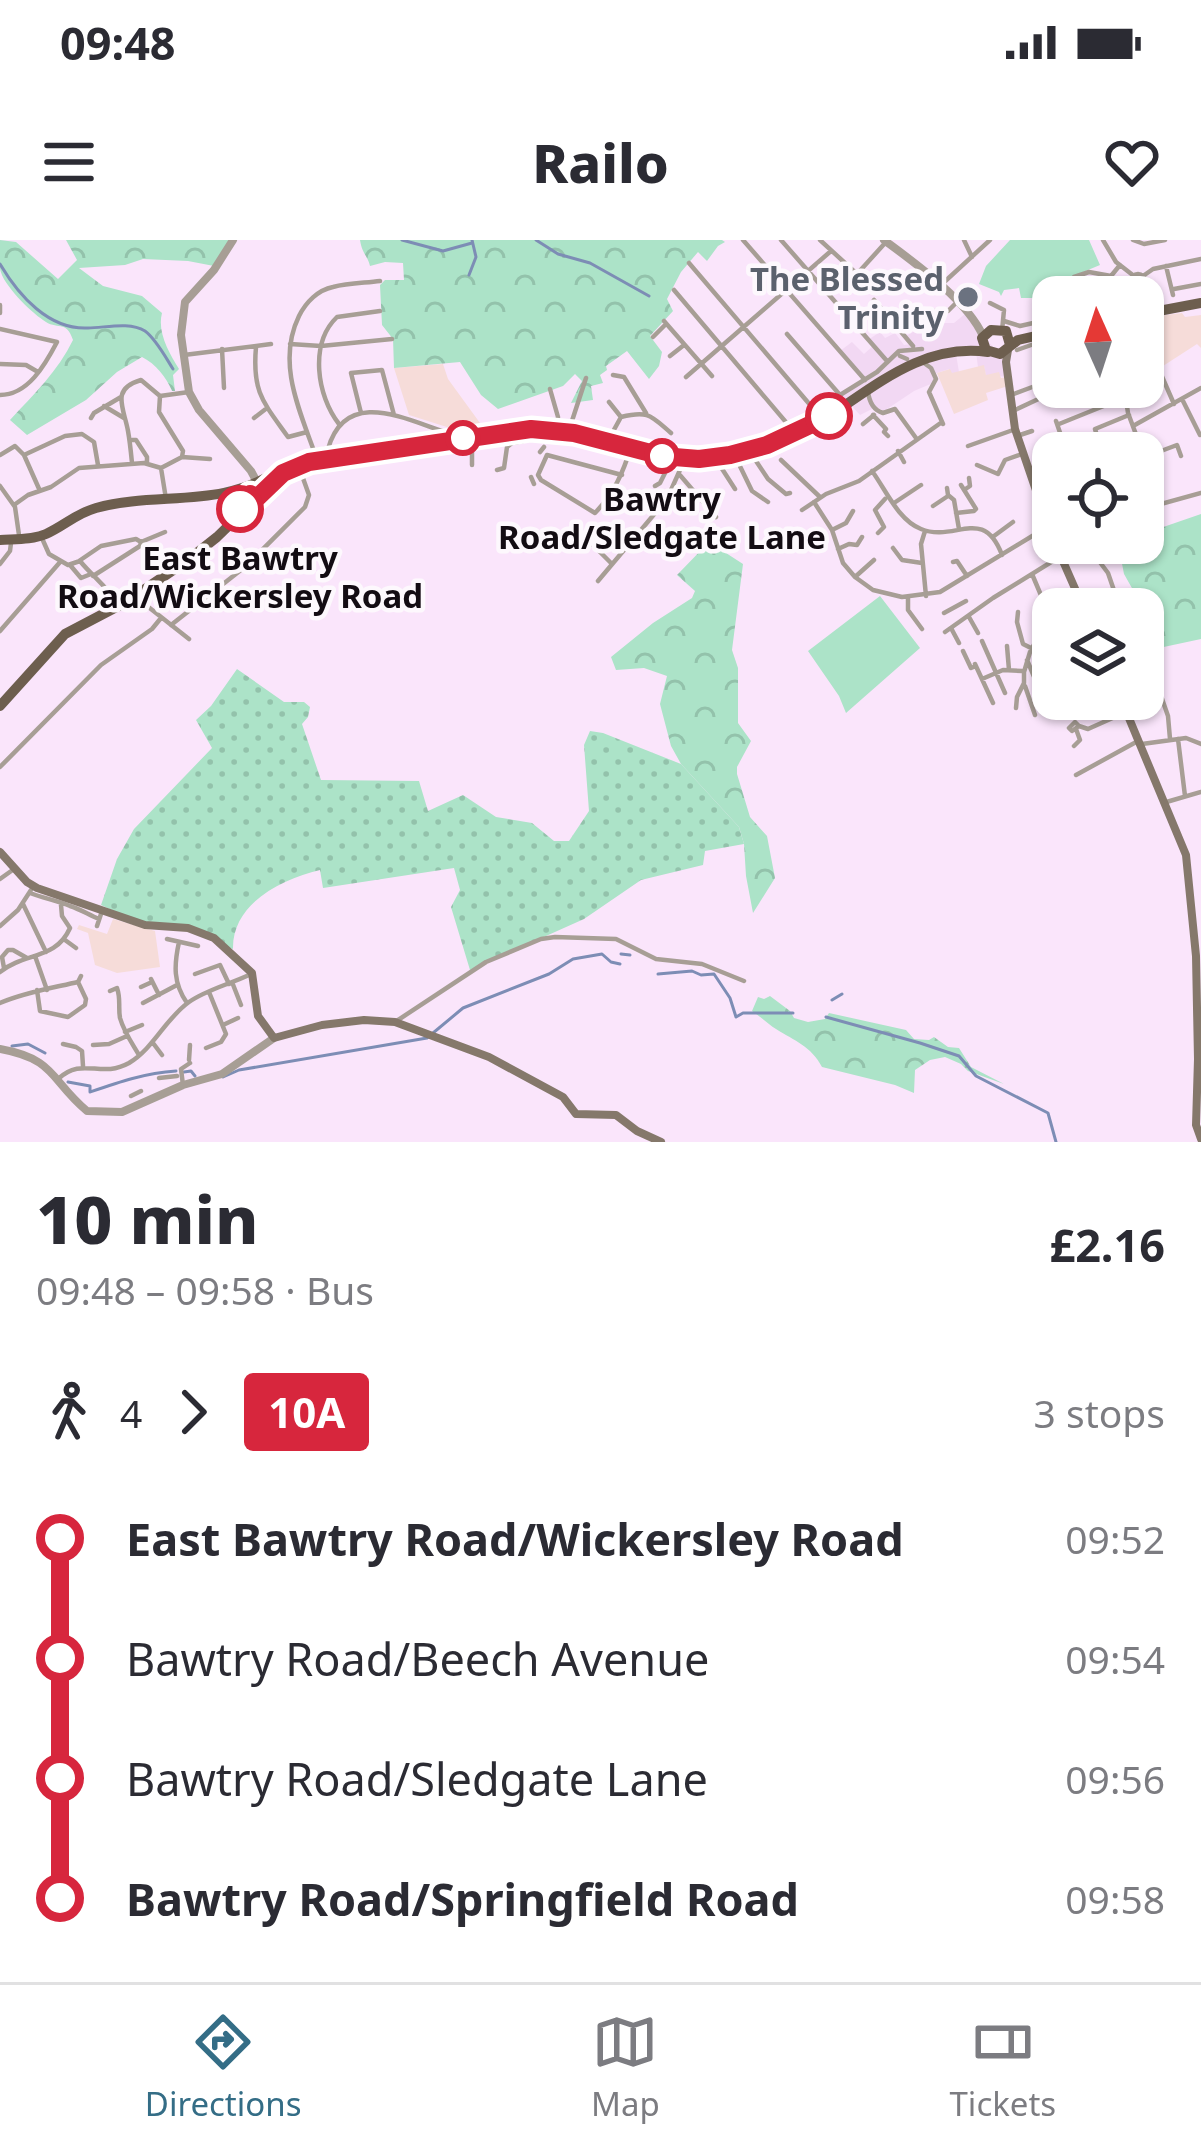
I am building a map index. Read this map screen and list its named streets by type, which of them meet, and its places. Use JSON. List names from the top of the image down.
{
  "places": ["The Blessed Trinity", "Bawtry Road/Sledgate Lane", "East Bawtry Road/Wickersley Road"],
  "lines": ["bus line 10A"],
  "north": "top",
  "page": {
    "status": "09:48",
    "header": "Railo",
    "heading": ["10 min", "09:48 – 09:58 · Bus", "£2.16"],
    "legs": ["4", "10A", "3 stops"],
    "list": [
      {
        "name": "East Bawtry Road/Wickersley Road",
        "value": "09:52"
      },
      {
        "name": "Bawtry Road/Beech Avenue",
        "value": "09:54"
      },
      {
        "name": "Bawtry Road/Sledgate Lane",
        "value": "09:56"
      },
      {
        "name": "Bawtry Road/Springfield Road",
        "value": "09:58"
      }
    ],
    "tabs": ["Directions", "Map", "Tickets"]
  }
}
